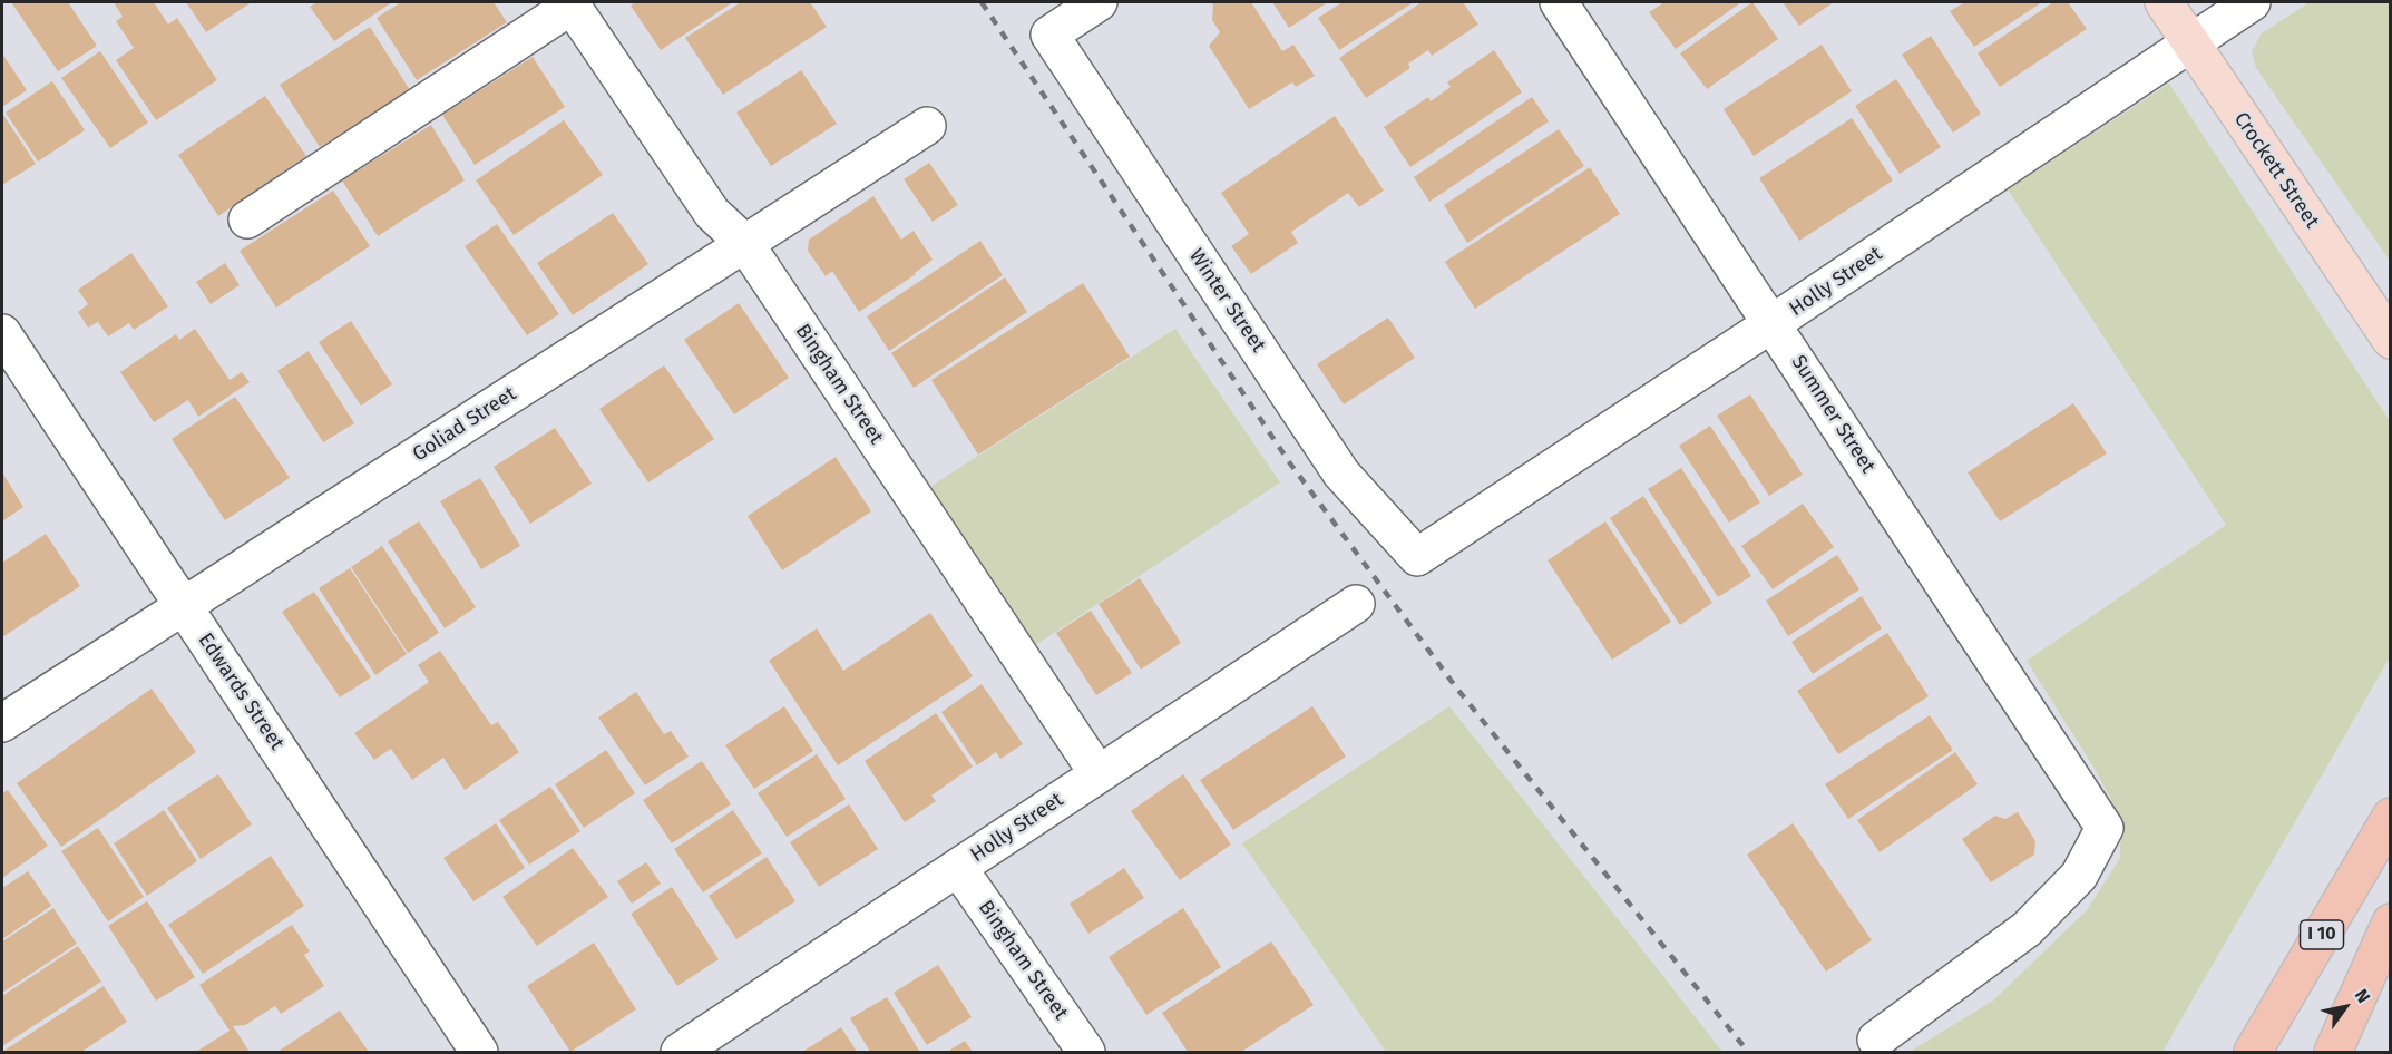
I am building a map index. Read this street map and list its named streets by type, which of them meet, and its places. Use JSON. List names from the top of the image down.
{
  "streets": {
    "highway": ["I 10"],
    "main road": ["Crockett Street"],
    "street": [
      "Holly Street",
      "Winter Street",
      "Bingham Street",
      "Summer Street",
      "Goliad Street",
      "Edwards Street"
    ]
  },
  "crossings": [
    ["Crockett Street", "Holly Street"],
    ["Holly Street", "Winter Street"],
    ["Holly Street", "Bingham Street"],
    ["Holly Street", "Summer Street"],
    ["Bingham Street", "Goliad Street"],
    ["Goliad Street", "Edwards Street"]
  ],
  "north": "top right"
}
